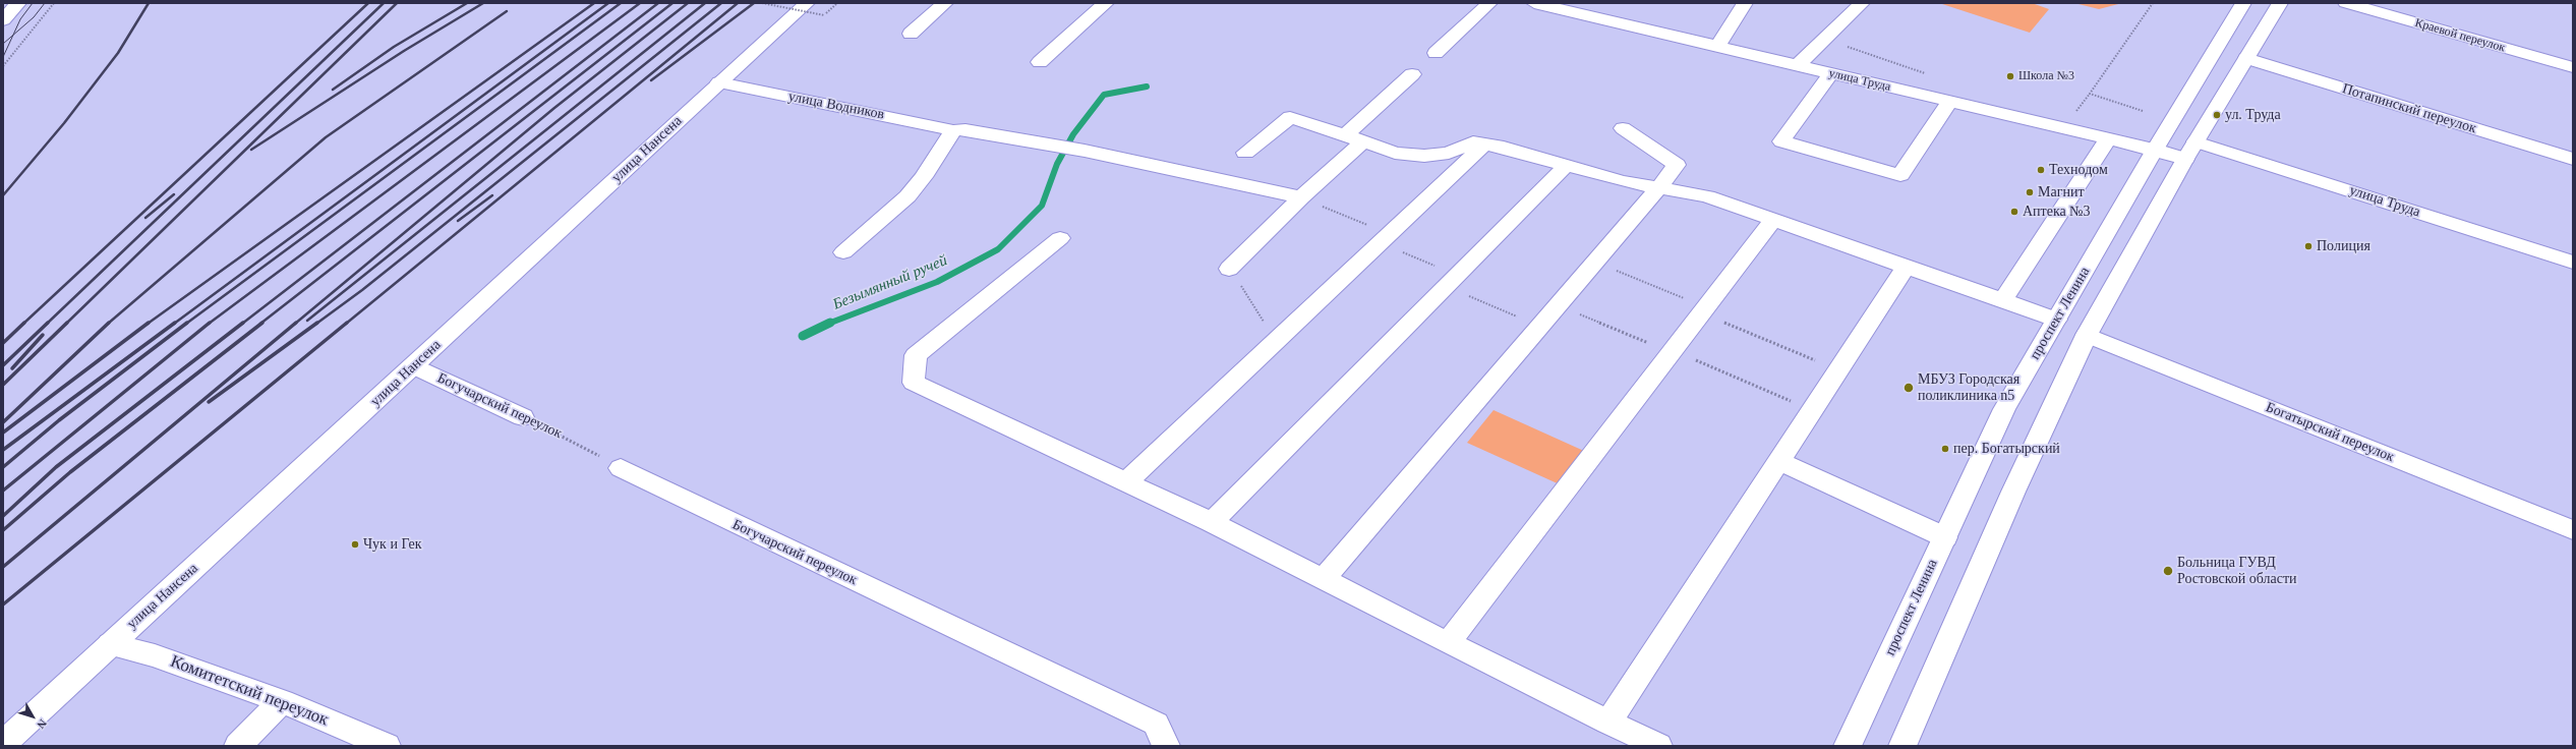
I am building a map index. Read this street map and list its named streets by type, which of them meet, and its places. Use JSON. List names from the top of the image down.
{
  "streets": {
    "street": [
      "Краевой переулок",
      "улица Труда",
      "улица Водников",
      "Потапинский переулок",
      "улица Нансена",
      "проспект Ленина",
      "Богучарский переулок",
      "Богатырский переулок",
      "Комитетский переулок"
    ]
  },
  "crossings": [
    ["улица Труда", "проспект Ленина"],
    ["улица Водников", "улица Нансена"],
    ["улица Нансена", "Богучарский переулок"],
    ["улица Нансена", "Комитетский переулок"]
  ],
  "water": ["Безымянный ручей"],
  "places": [
    "Школа №3",
    "ул. Труда",
    "Технодом",
    "Магнит",
    "Аптека №3",
    "Полиция",
    "МБУЗ Городская поликлиника n5",
    "пер. Богатырский",
    "Чук и Гек",
    "Больница ГУВД Ростовской области"
  ],
  "north": "bottom right"
}
